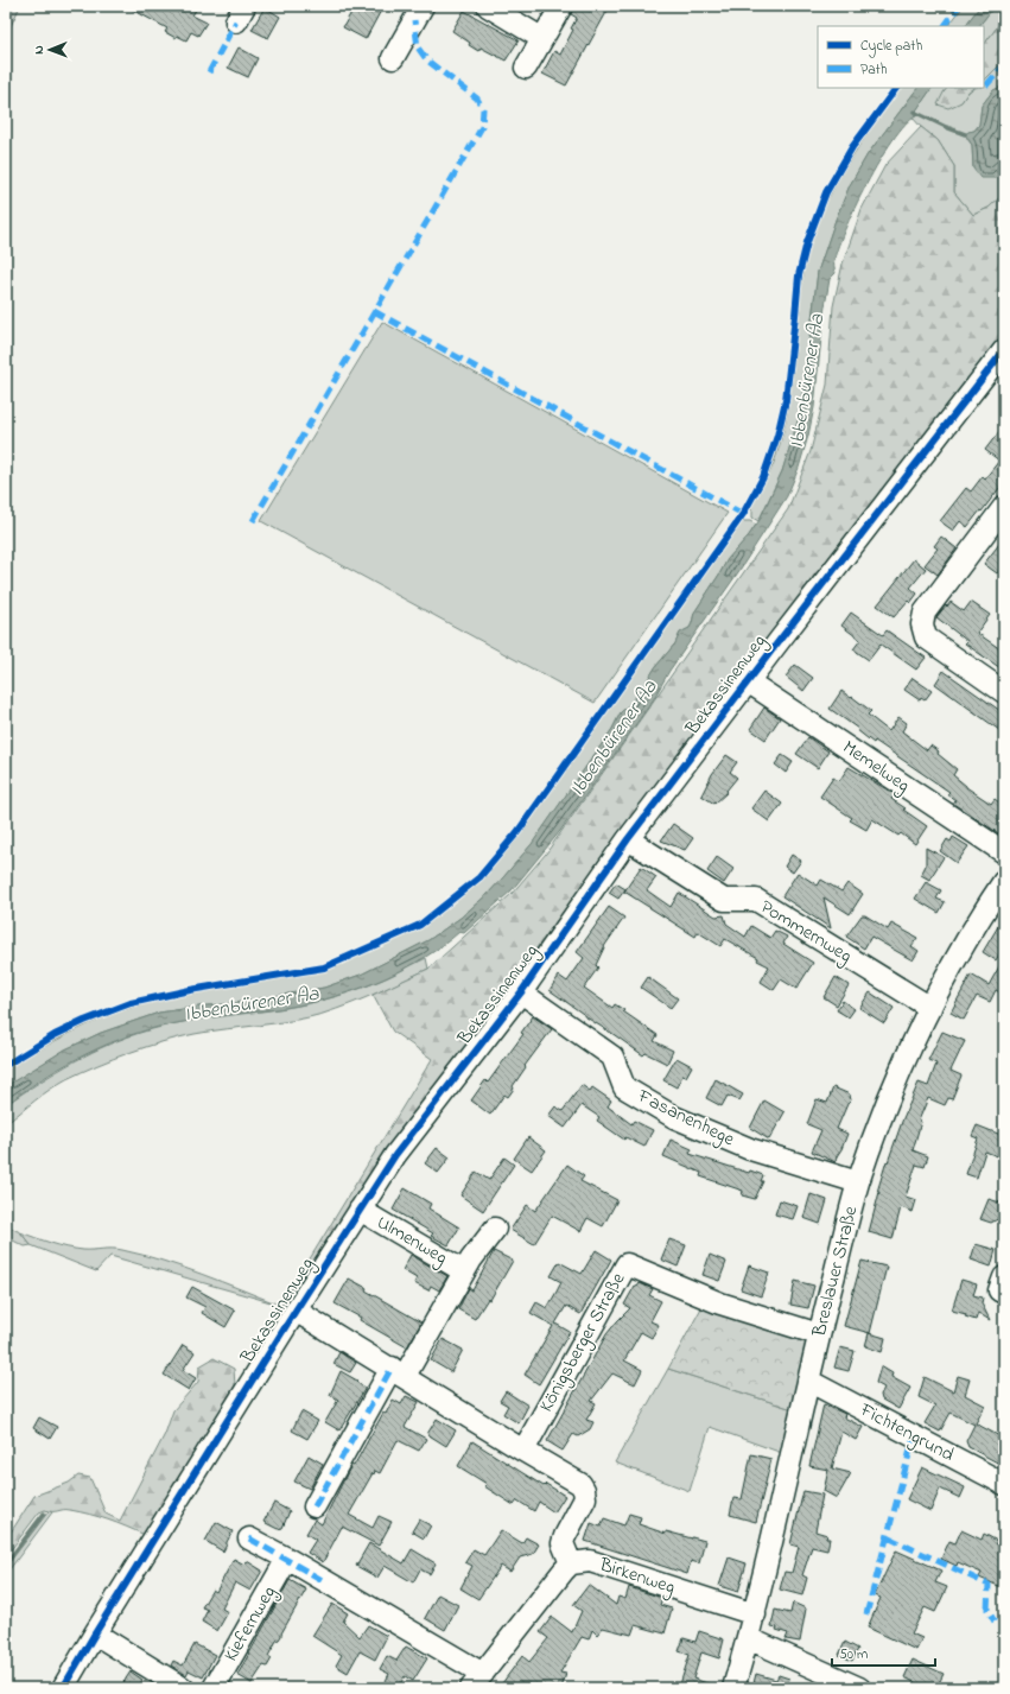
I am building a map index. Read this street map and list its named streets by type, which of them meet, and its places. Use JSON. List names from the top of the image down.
{
  "streets": {
    "street": [
      "Bekassinenweg",
      "Memelweg",
      "Pommernweg",
      "Fasanenhege",
      "Ulmenweg",
      "Breslauer Straße",
      "Königsberger Straße",
      "Fichtengrund",
      "Birkenweg",
      "Kiefernweg"
    ]
  },
  "crossings": [
    ["Bekassinenweg", "Memelweg"],
    ["Bekassinenweg", "Pommernweg"],
    ["Bekassinenweg", "Fasanenhege"],
    ["Bekassinenweg", "Ulmenweg"],
    ["Pommernweg", "Breslauer Straße"],
    ["Fasanenhege", "Breslauer Straße"],
    ["Breslauer Straße", "Königsberger Straße"],
    ["Breslauer Straße", "Fichtengrund"],
    ["Breslauer Straße", "Birkenweg"],
    ["Birkenweg", "Kiefernweg"]
  ],
  "water": ["Ibbenbürener Aa"],
  "legend": ["Cycle path", "Path"],
  "scale_bar": "50 m",
  "north": "left"
}
